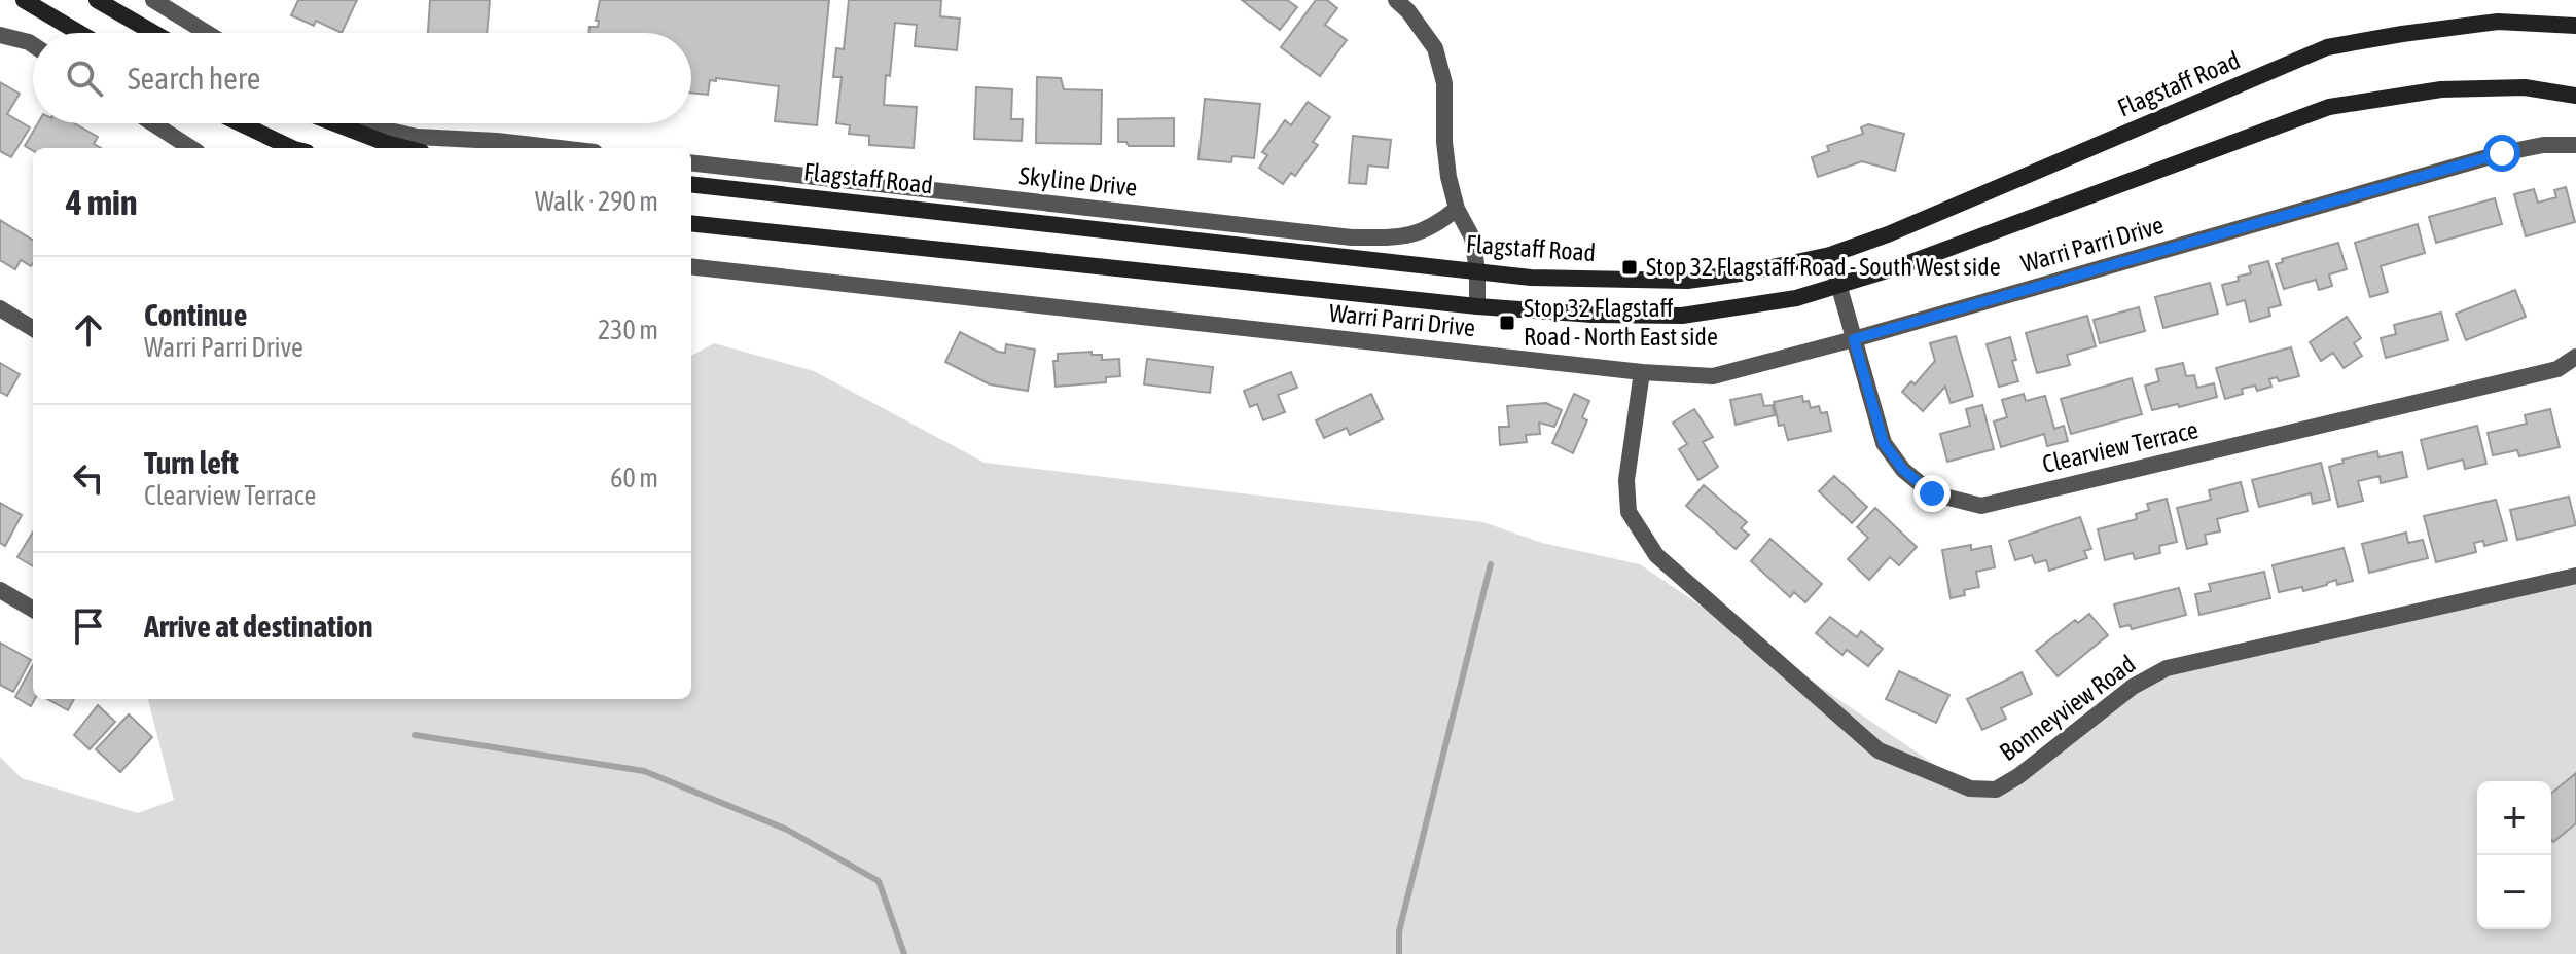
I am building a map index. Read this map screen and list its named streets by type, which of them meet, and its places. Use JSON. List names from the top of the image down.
{
  "streets": {
    "main road": ["Flagstaff Road"],
    "street": [
      "Skyline Drive",
      "Warri Parri Drive",
      "Clearview Terrace",
      "Bonneyview Road"
    ]
  },
  "crossings": [
    ["Flagstaff Road", "Clearview Terrace"],
    ["Warri Parri Drive", "Clearview Terrace"],
    ["Warri Parri Drive", "Bonneyview Road"]
  ],
  "places": {
    "transit": ["Stop 32 Flagstaff Road - South West side", "Stop 32 Flagstaff Road - North East side"]
  },
  "page": {
    "search": "Search here",
    "heading": ["4 min", "Walk · 290 m"],
    "list": [
      ["Continue", "Warri Parri Drive", "230 m"],
      ["Turn left", "Clearview Terrace", "60 m"],
      "Arrive at destination"
    ],
    "map_buttons": ["+", "−"]
  }
}
